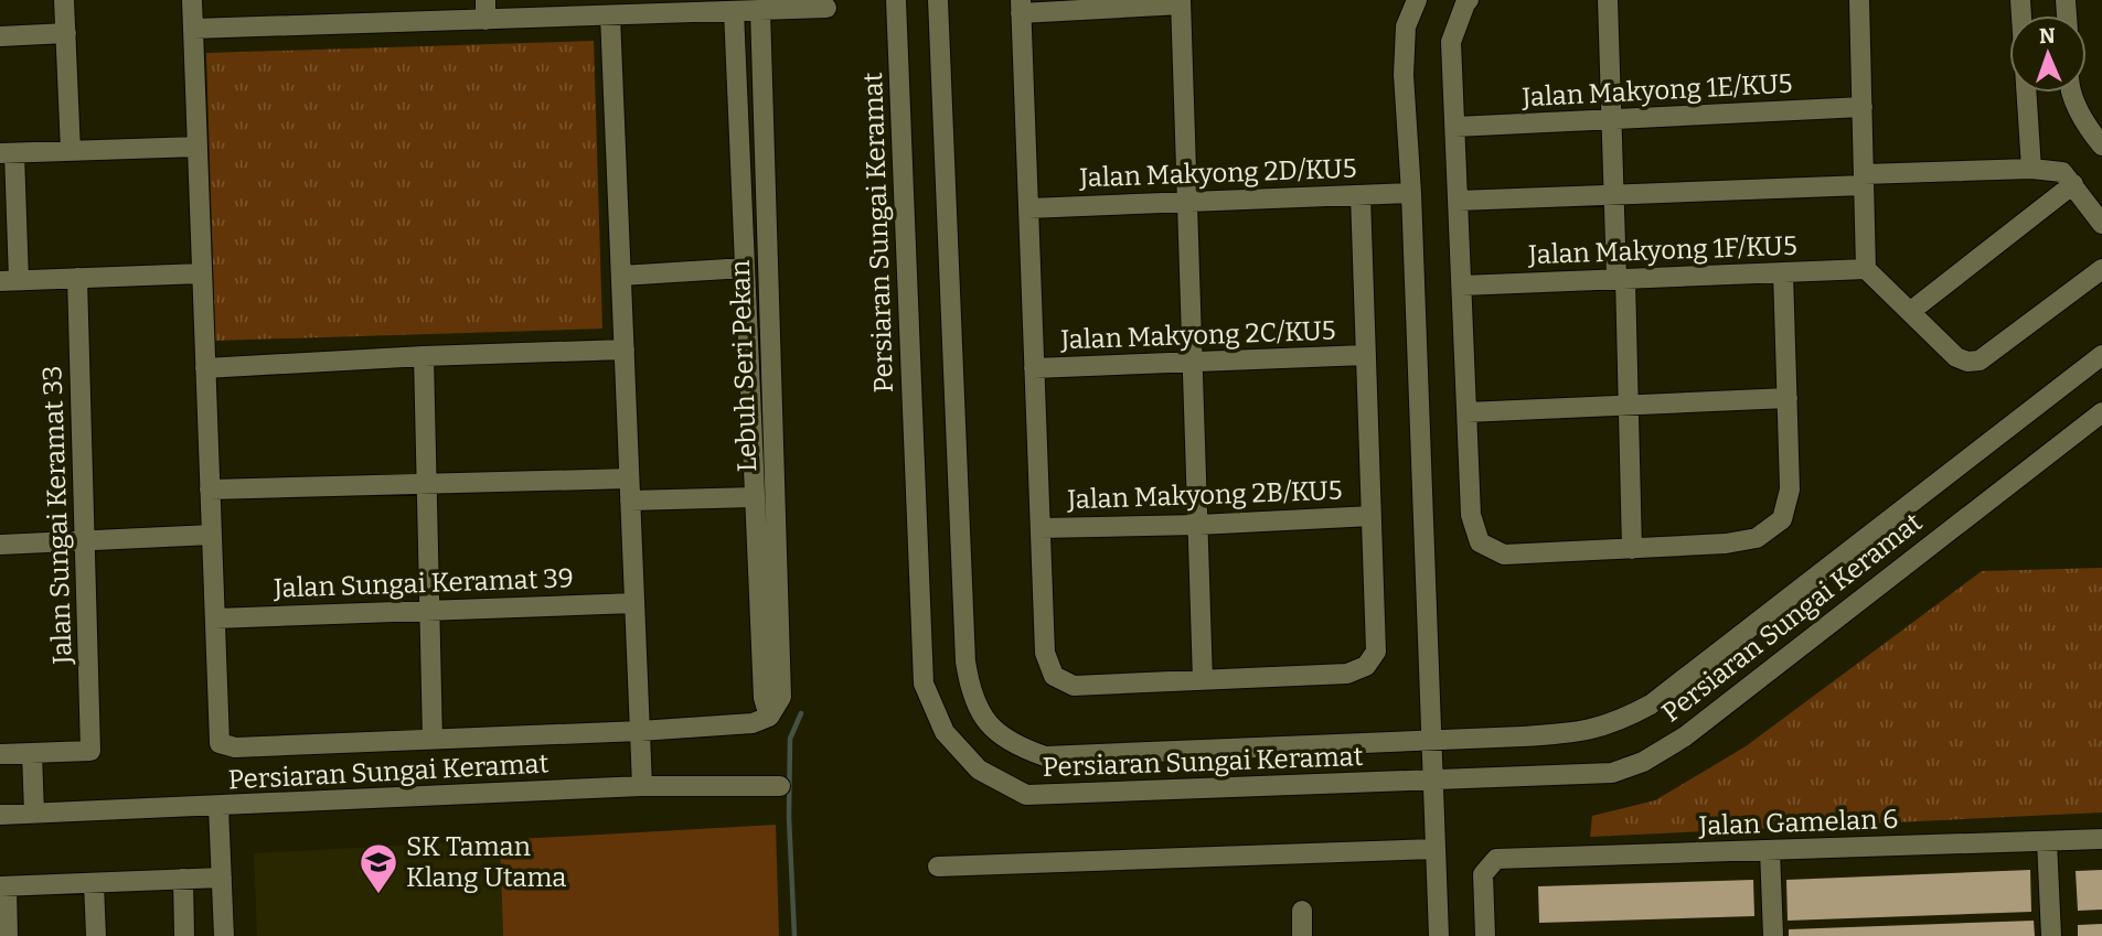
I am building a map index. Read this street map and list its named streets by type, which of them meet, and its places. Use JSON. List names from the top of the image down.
{
  "streets": {
    "street": [
      "Jalan Makyong 1E/KU5",
      "Jalan Makyong 2D/KU5",
      "Persiaran Sungai Keramat",
      "Jalan Makyong 1F/KU5",
      "Jalan Makyong 2C/KU5",
      "Lebuh Seri Pekan",
      "Jalan Makyong 2B/KU5",
      "Jalan Sungai Keramat 33",
      "Jalan Sungai Keramat 39",
      "Jalan Gamelan 6"
    ]
  },
  "places": {
    "school or university": ["SK Taman Klang Utama"]
  },
  "north": "top"
}
